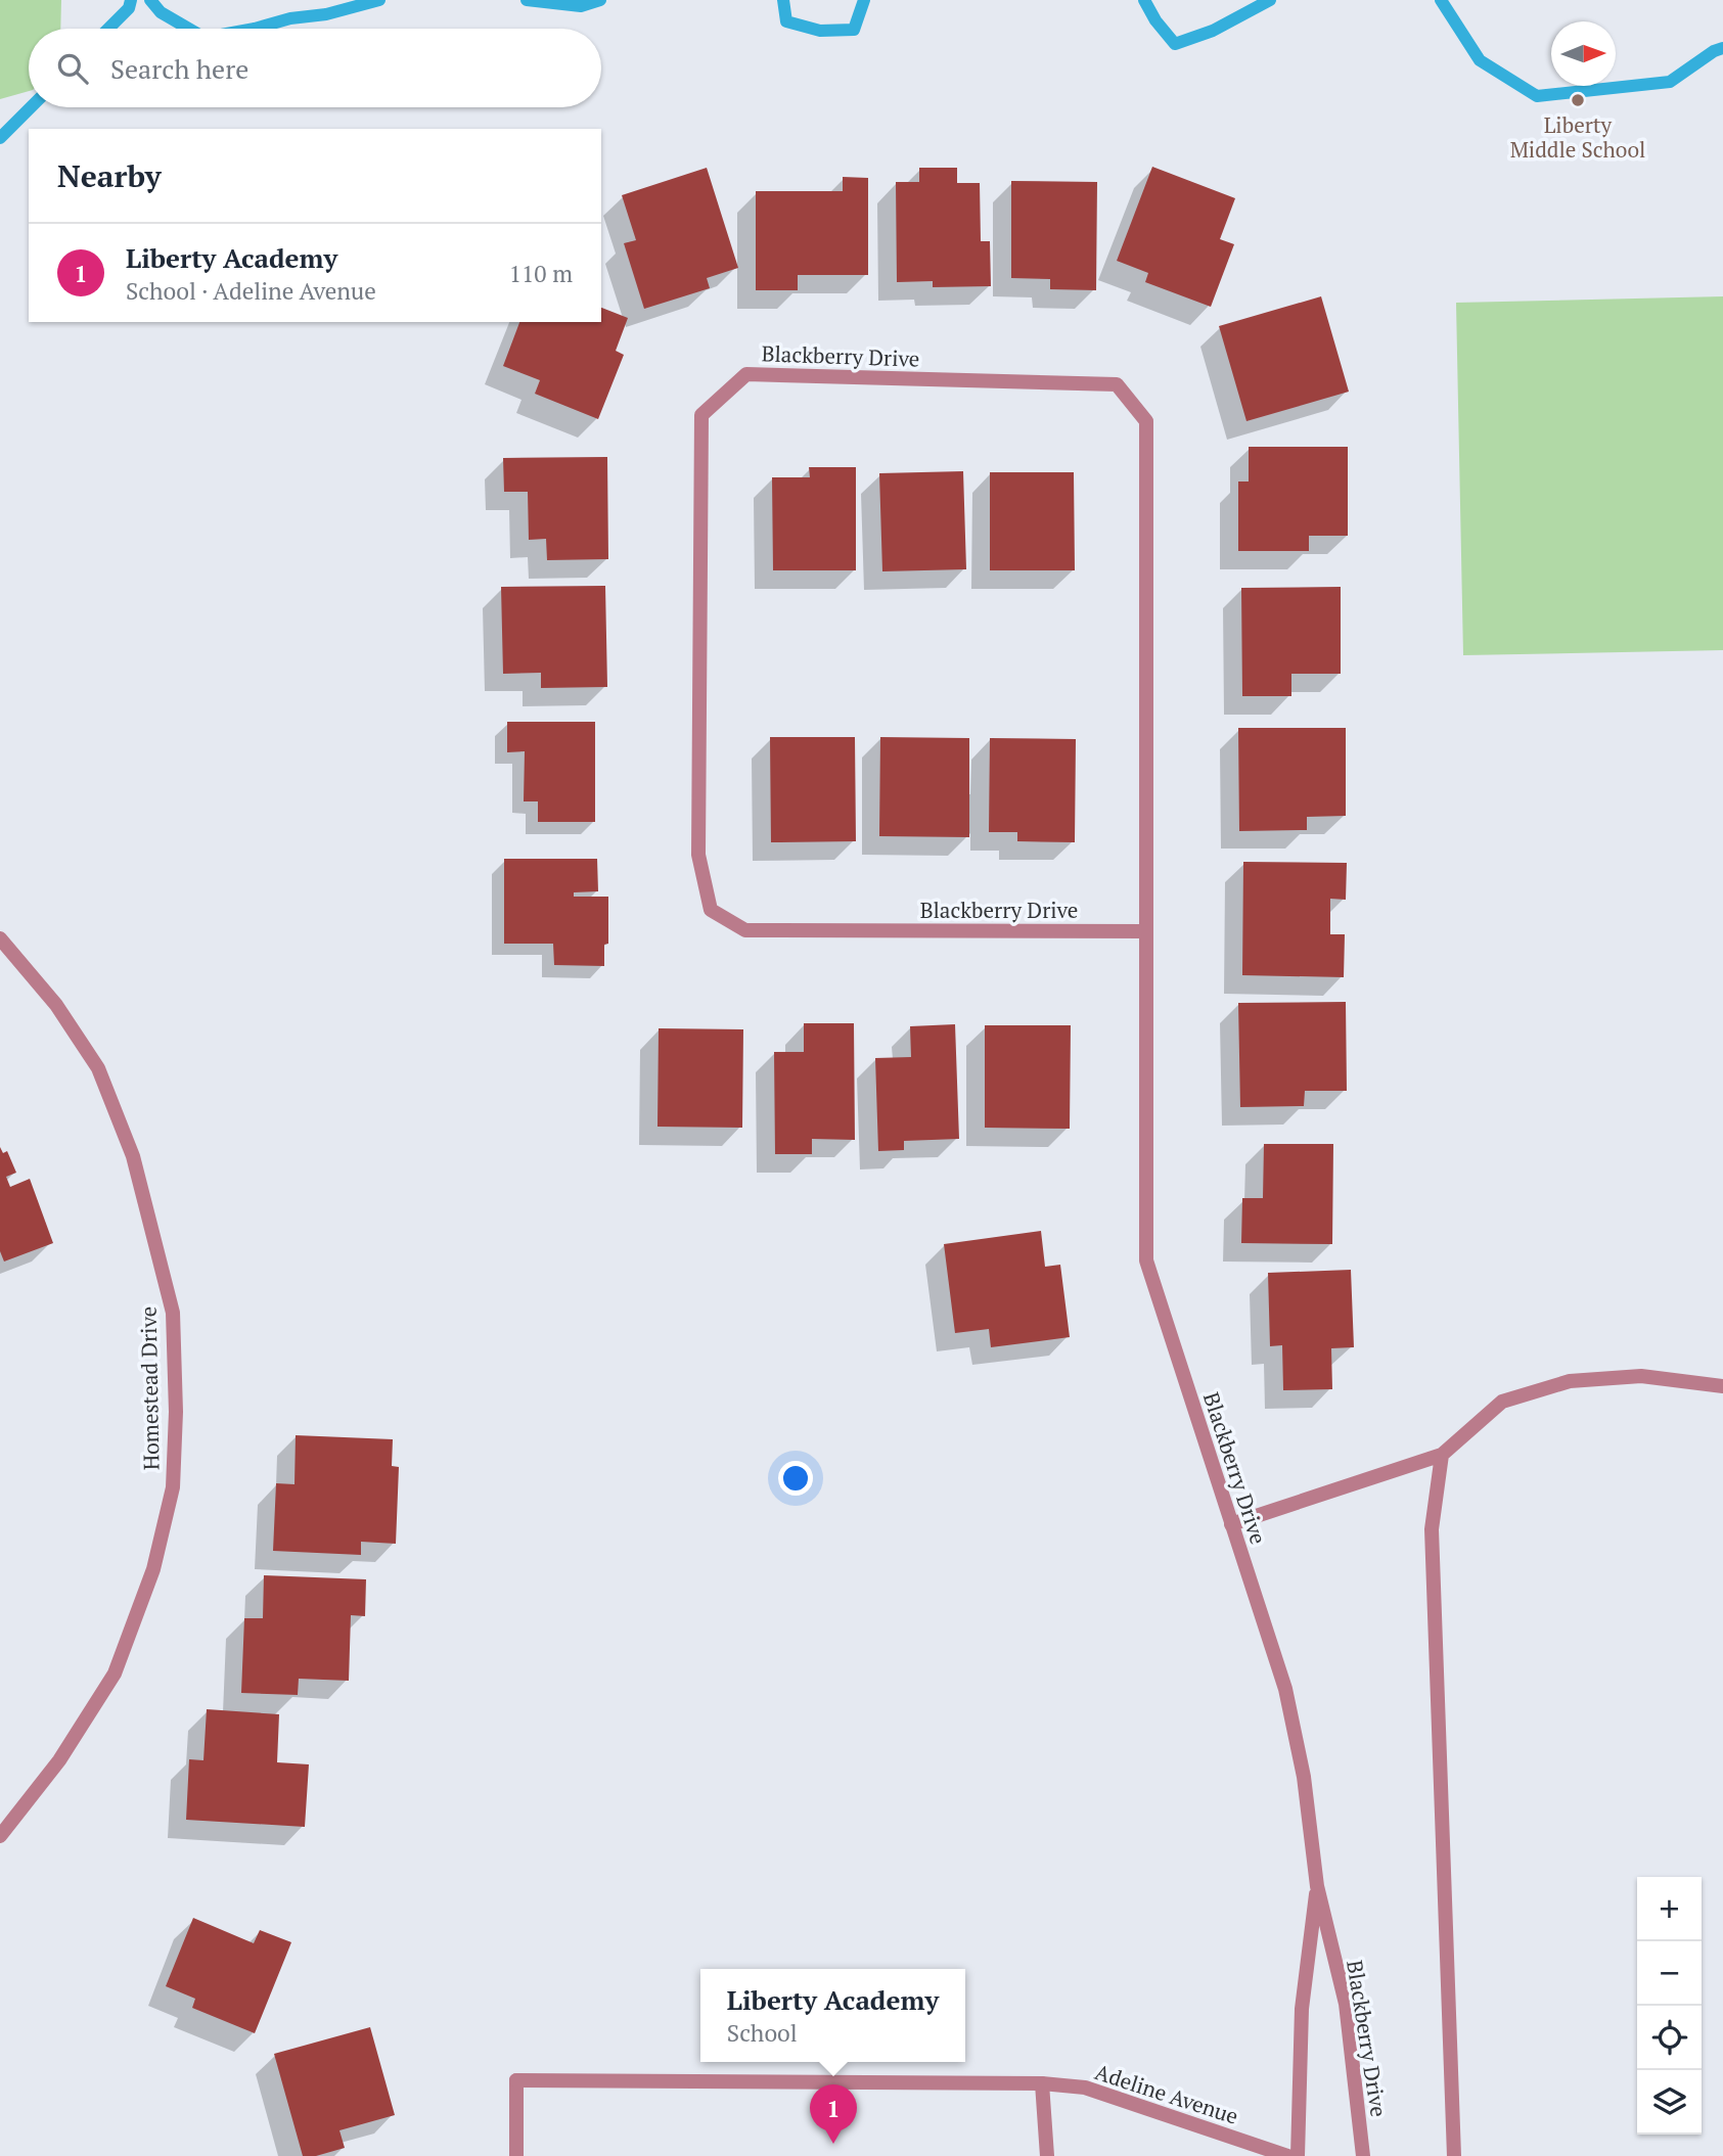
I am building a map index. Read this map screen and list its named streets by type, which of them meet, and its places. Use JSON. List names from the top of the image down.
{
  "streets": {
    "street": ["Blackberry Drive", "Homestead Drive", "Adeline Avenue"]
  },
  "places": ["Liberty Middle School"],
  "north": "right",
  "page": {
    "search": "Search here",
    "heading": "Nearby",
    "list": [
      {
        "mark": "1",
        "name": "Liberty Academy",
        "note": "School · Adeline Avenue",
        "value": "110 m"
      }
    ],
    "map_buttons": ["+", "−"],
    "popup": ["Liberty Academy", "School"],
    "pins": "1"
  }
}
